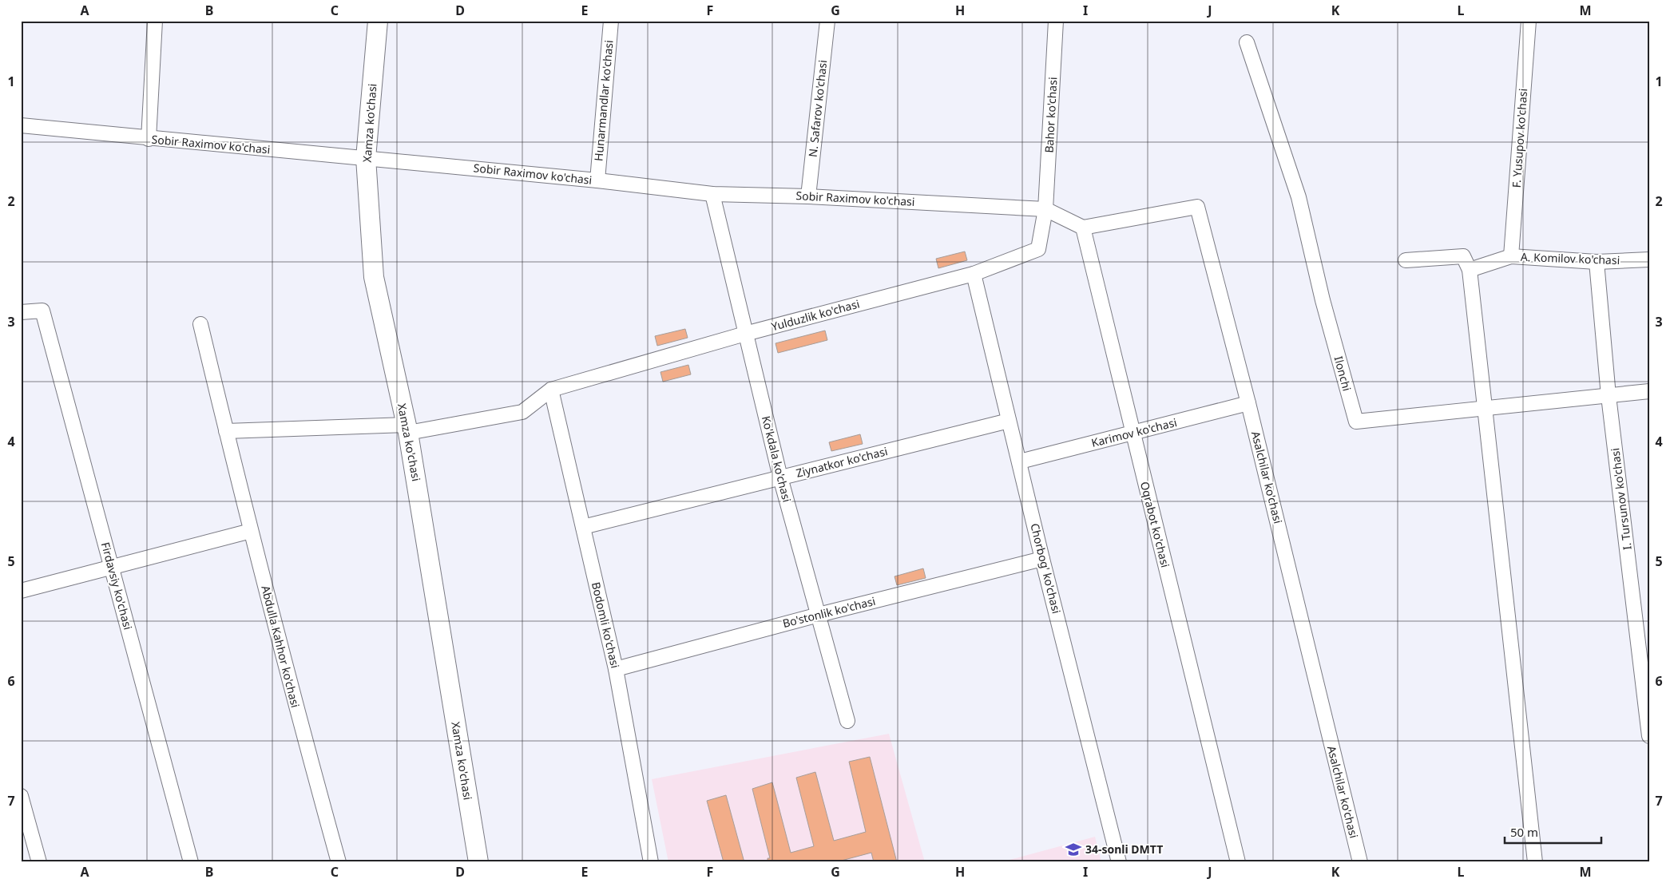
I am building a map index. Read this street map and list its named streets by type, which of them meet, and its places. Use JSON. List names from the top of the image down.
{
  "streets": {
    "main road": ["Xamza ko'chasi"],
    "street": [
      "Hunarmandlar ko'chasi",
      "N. Safarov ko'chasi",
      "Bahor ko'chasi",
      "F. Yusupov ko'chasi",
      "Sobir Raximov ko'chasi",
      "A. Komilov ko'chasi",
      "Yulduzlik ko'chasi",
      "Ilonchi",
      "Karimov ko'chasi",
      "Ko'kdala ko'chasi",
      "Ziynatkor ko'chasi",
      "Asalchilar ko'chasi",
      "I. Tursunov ko'chasi",
      "Oqrabot ko'chasi",
      "Chorbog' ko'chasi",
      "Firdavsiy ko'chasi",
      "Bo'stonlik ko'chasi",
      "Bodomli ko'chasi",
      "Abdulla Kahhor ko'chasi"
    ]
  },
  "crossings": [
    ["Hunarmandlar ko'chasi", "Sobir Raximov ko'chasi"],
    ["N. Safarov ko'chasi", "Sobir Raximov ko'chasi"],
    ["Bahor ko'chasi", "Sobir Raximov ko'chasi"],
    ["Bahor ko'chasi", "Yulduzlik ko'chasi"],
    ["Xamza ko'chasi", "Sobir Raximov ko'chasi"],
    ["F. Yusupov ko'chasi", "A. Komilov ko'chasi"],
    ["Sobir Raximov ko'chasi", "Yulduzlik ko'chasi"],
    ["Sobir Raximov ko'chasi", "Ko'kdala ko'chasi"],
    ["A. Komilov ko'chasi", "I. Tursunov ko'chasi"],
    ["Yulduzlik ko'chasi", "Ko'kdala ko'chasi"],
    ["Yulduzlik ko'chasi", "Chorbog' ko'chasi"],
    ["Yulduzlik ko'chasi", "Bodomli ko'chasi"],
    ["Ilonchi", "I. Tursunov ko'chasi"],
    ["Karimov ko'chasi", "Asalchilar ko'chasi"],
    ["Karimov ko'chasi", "Oqrabot ko'chasi"],
    ["Karimov ko'chasi", "Chorbog' ko'chasi"],
    ["Ko'kdala ko'chasi", "Ziynatkor ko'chasi"],
    ["Ko'kdala ko'chasi", "Bo'stonlik ko'chasi"],
    ["Ziynatkor ko'chasi", "Chorbog' ko'chasi"],
    ["Ziynatkor ko'chasi", "Bodomli ko'chasi"],
    ["Asalchilar ko'chasi", "Oqrabot ko'chasi"],
    ["Chorbog' ko'chasi", "Bo'stonlik ko'chasi"],
    ["Bo'stonlik ko'chasi", "Bodomli ko'chasi"]
  ],
  "places": {
    "school or university": ["34-sonli DMTT"]
  },
  "scale_bar": "50 m",
  "grid": {
    "columns": [
      "A",
      "B",
      "C",
      "D",
      "E",
      "F",
      "G",
      "H",
      "I",
      "J",
      "K",
      "L",
      "M"
    ],
    "rows": [
      "1",
      "2",
      "3",
      "4",
      "5",
      "6",
      "7"
    ]
  }
}
